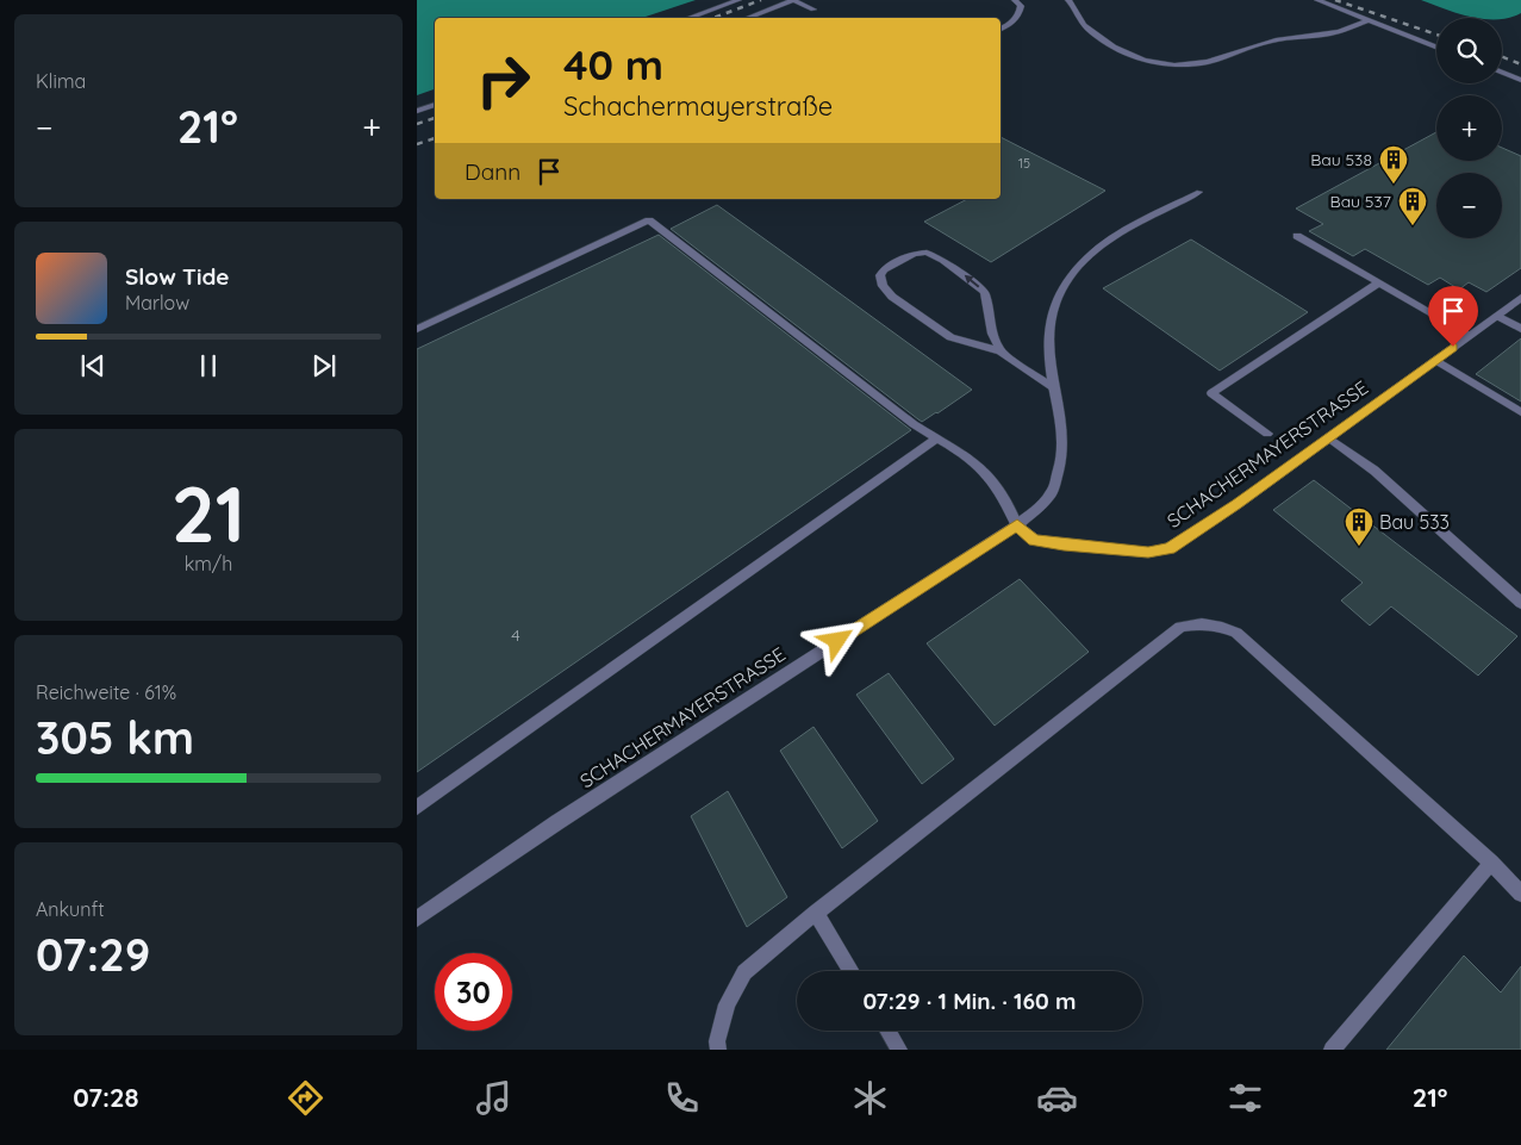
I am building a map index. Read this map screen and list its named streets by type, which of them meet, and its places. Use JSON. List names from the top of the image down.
{
  "streets": {
    "street": ["SCHACHERMAYERSTRASSE"]
  },
  "places": {
    "building": ["Bau 538", "Bau 537", "Bau 533"]
  },
  "house_numbers": ["15", "4"],
  "page": {
    "tile": [
      "Klima",
      ["21", "km/h"],
      ["Reichweite · 61%", "305 km"],
      ["Ankunft", "07:29"]
    ],
    "map_buttons": ["+", "−"],
    "turn": ["40 m", "Schachermayerstraße"],
    "heat": ["−", "21°", "+"],
    "then": "Dann",
    "song": ["Slow Tide", "Marlow"],
    "limit": "30",
    "trip": "07:29 · 1 Min. · 160 m",
    "tabs": ["07:28", "21°"]
  }
}
